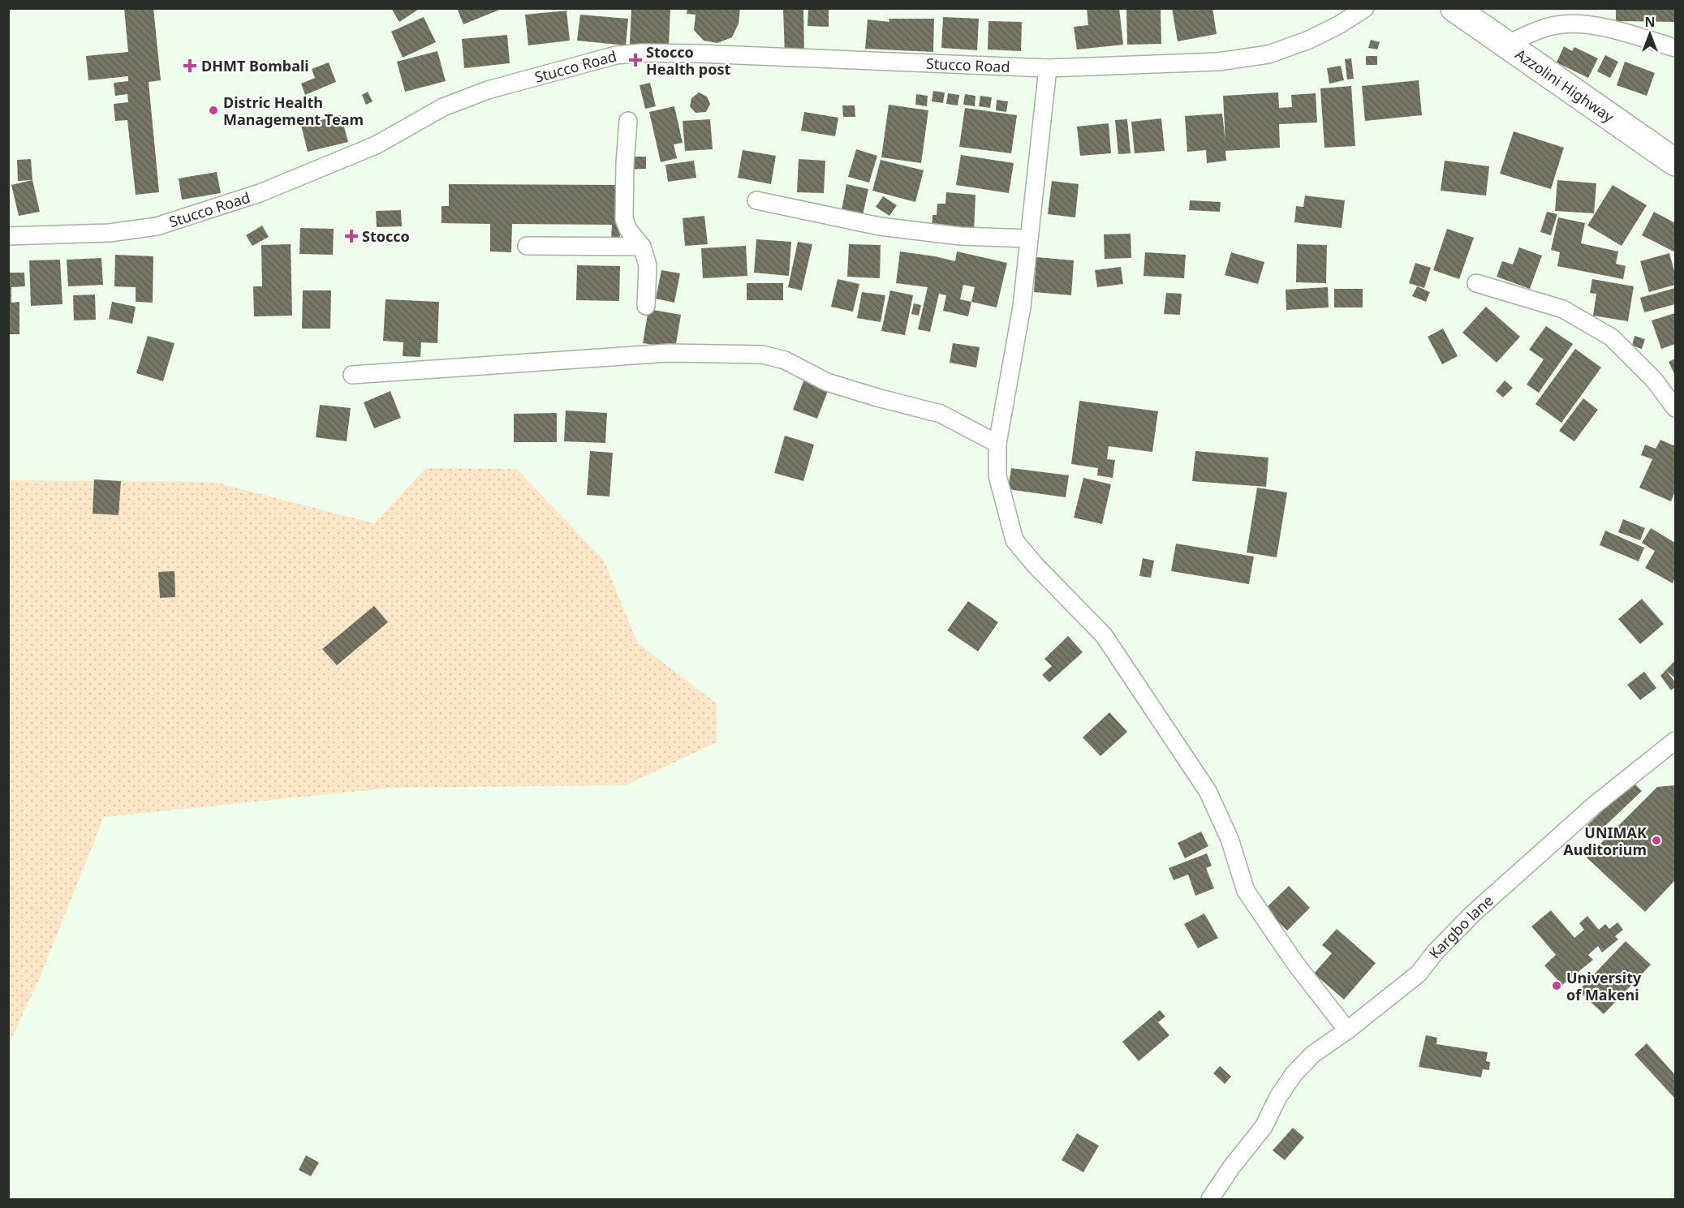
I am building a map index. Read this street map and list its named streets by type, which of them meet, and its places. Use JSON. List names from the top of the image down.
{
  "streets": {
    "main road": ["Azzolini Highway"],
    "street": ["Stucco Road", "Kargbo lane"]
  },
  "places": {
    "health": ["Stocco Health post", "DHMT Bombali", "Stocco"],
    "other": ["Distric Health Management Team", "UNIMAK Auditorium", "University of Makeni"]
  },
  "north": "top"
}
